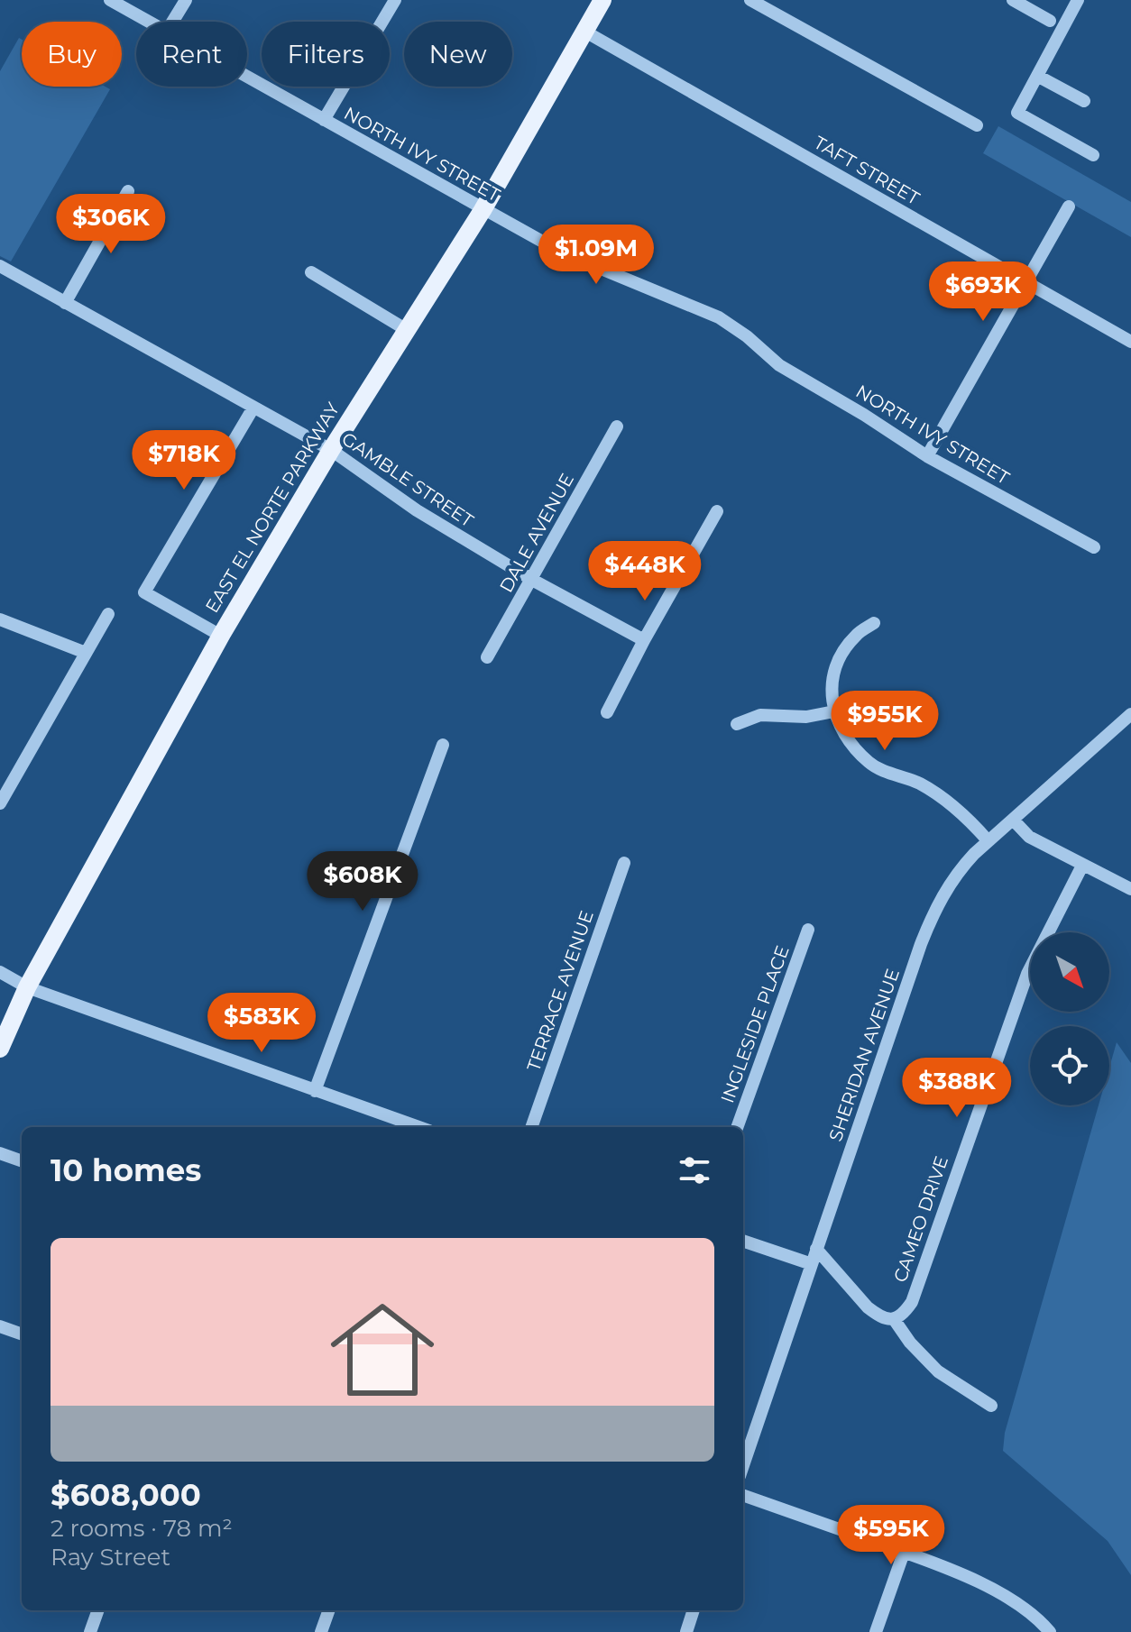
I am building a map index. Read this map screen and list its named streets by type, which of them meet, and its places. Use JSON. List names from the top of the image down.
{
  "streets": {
    "main road": ["EAST EL NORTE PARKWAY"],
    "street": [
      "NORTH IVY STREET",
      "TAFT STREET",
      "GAMBLE STREET",
      "DALE AVENUE",
      "TERRACE AVENUE",
      "INGLESIDE PLACE",
      "SHERIDAN AVENUE",
      "CAMEO DRIVE"
    ]
  },
  "crossings": [
    ["NORTH IVY STREET", "EAST EL NORTE PARKWAY"],
    ["TAFT STREET", "EAST EL NORTE PARKWAY"],
    ["GAMBLE STREET", "EAST EL NORTE PARKWAY"],
    ["GAMBLE STREET", "DALE AVENUE"]
  ],
  "north": "bottom right",
  "page": {
    "chip": [
      "Buy",
      "Rent",
      "Filters",
      "New"
    ],
    "price": [
      "$306K",
      "$1.09M",
      "$693K",
      "$718K",
      "$448K",
      "$955K",
      "$608K",
      "$583K",
      "$388K",
      "$595K"
    ],
    "heading": "10 homes",
    "list": [
      {
        "name": "$608,000",
        "note": "2 rooms · 78 m² · Ray Street"
      }
    ]
  }
}
